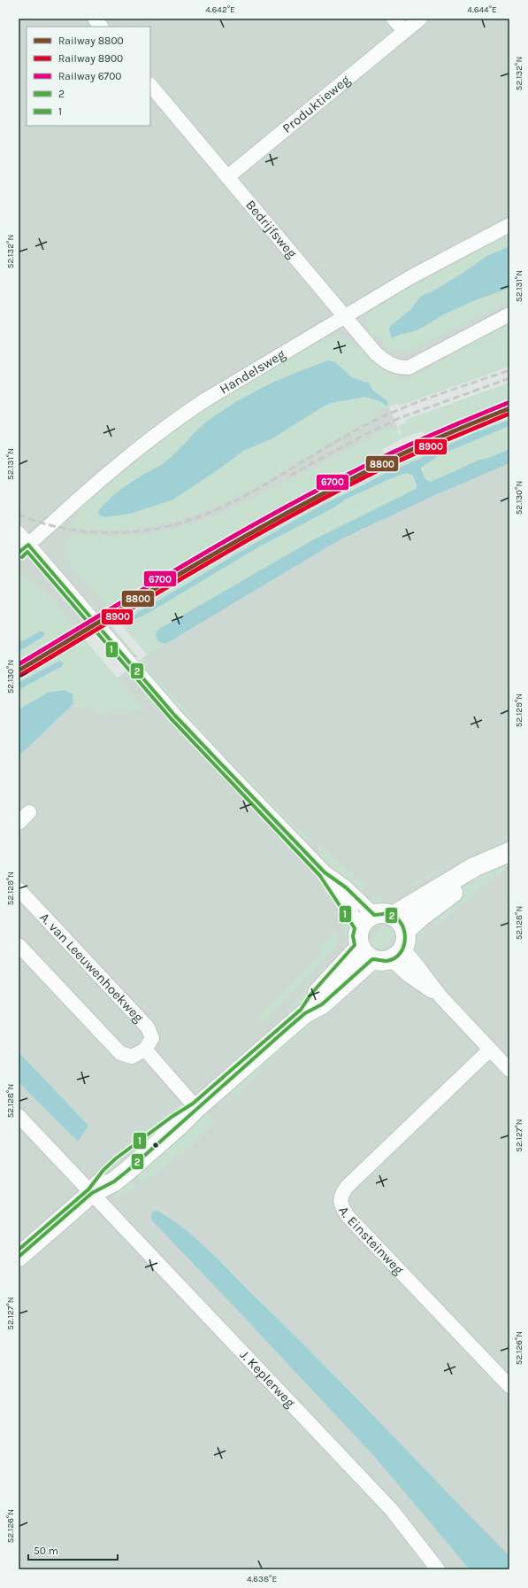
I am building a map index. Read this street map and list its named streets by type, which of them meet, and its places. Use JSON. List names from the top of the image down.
{
  "streets": {
    "street": [
      "Produktieweg",
      "Bedrijfsweg",
      "Handelsweg",
      "A. van Leeuwenhoekweg",
      "A. Einsteinweg",
      "J. Keplerweg"
    ]
  },
  "crossings": [
    ["Produktieweg", "Bedrijfsweg"],
    ["Bedrijfsweg", "Handelsweg"]
  ],
  "lines": [
    "rail line 6700",
    "rail line 8800",
    "rail line 8900",
    "transit line 2",
    "transit line 1"
  ],
  "legend": [
    "Railway 8800",
    "Railway 8900",
    "Railway 6700",
    "2",
    "1"
  ],
  "scale_bar": "50 m",
  "coordinates": [
    "4.642°E",
    "4.644°E",
    "52.132°N",
    "52.131°N",
    "52.130°N",
    "52.129°N",
    "52.128°N",
    "52.127°N",
    "52.126°N",
    "4.638°E"
  ]
}
